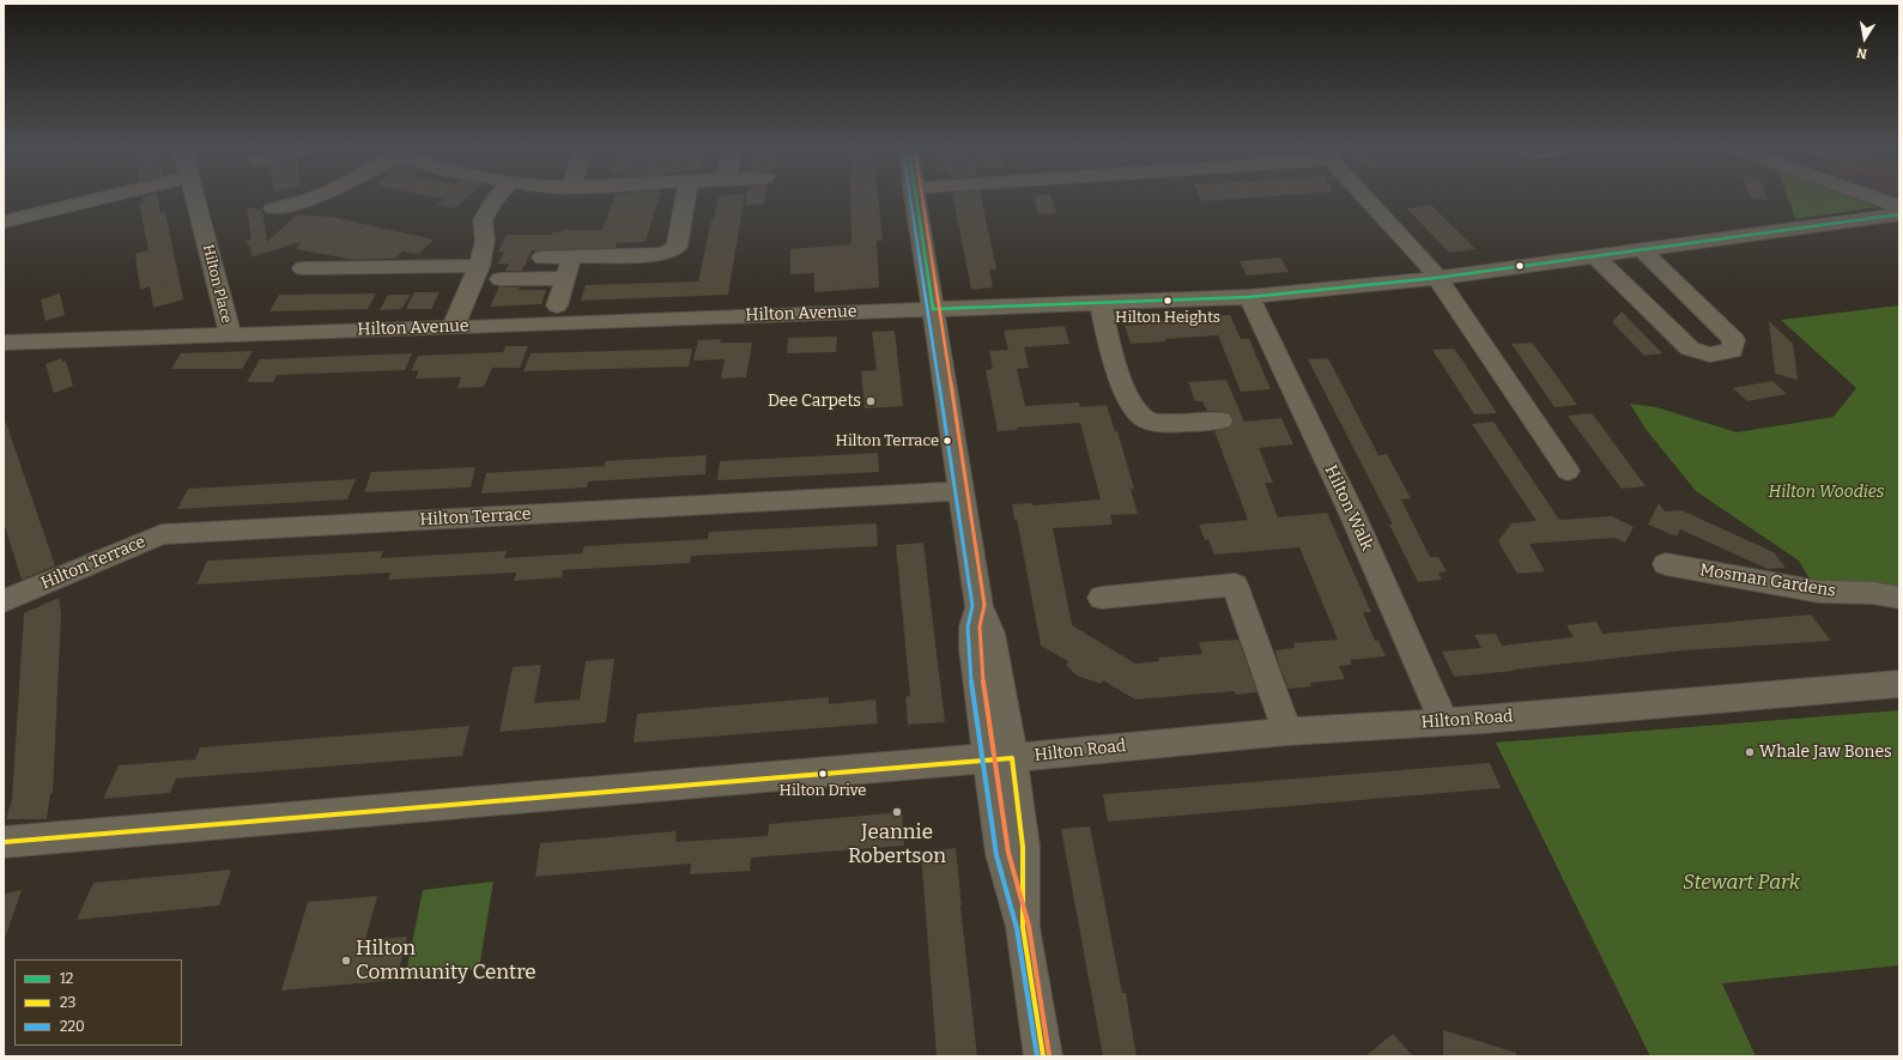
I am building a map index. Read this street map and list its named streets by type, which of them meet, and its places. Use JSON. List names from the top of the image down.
{
  "streets": {
    "street": [
      "Hilton Place",
      "Hilton Avenue",
      "Hilton Walk",
      "Hilton Terrace",
      "Mosman Gardens",
      "Hilton Road"
    ]
  },
  "crossings": [
    ["Hilton Place", "Hilton Avenue"],
    ["Hilton Avenue", "Hilton Walk"],
    ["Hilton Walk", "Hilton Road"]
  ],
  "parks": ["Hilton Woodies", "Stewart Park"],
  "places": [
    "Hilton Heights",
    "Dee Carpets",
    "Hilton Terrace",
    "Whale Jaw Bones",
    "Hilton Drive",
    "Jeannie Robertson",
    "Hilton Community Centre"
  ],
  "lines": ["transit line 12", "transit line 220", "transit line 23"],
  "legend": ["12", "23", "220"],
  "north": "bottom"
}
